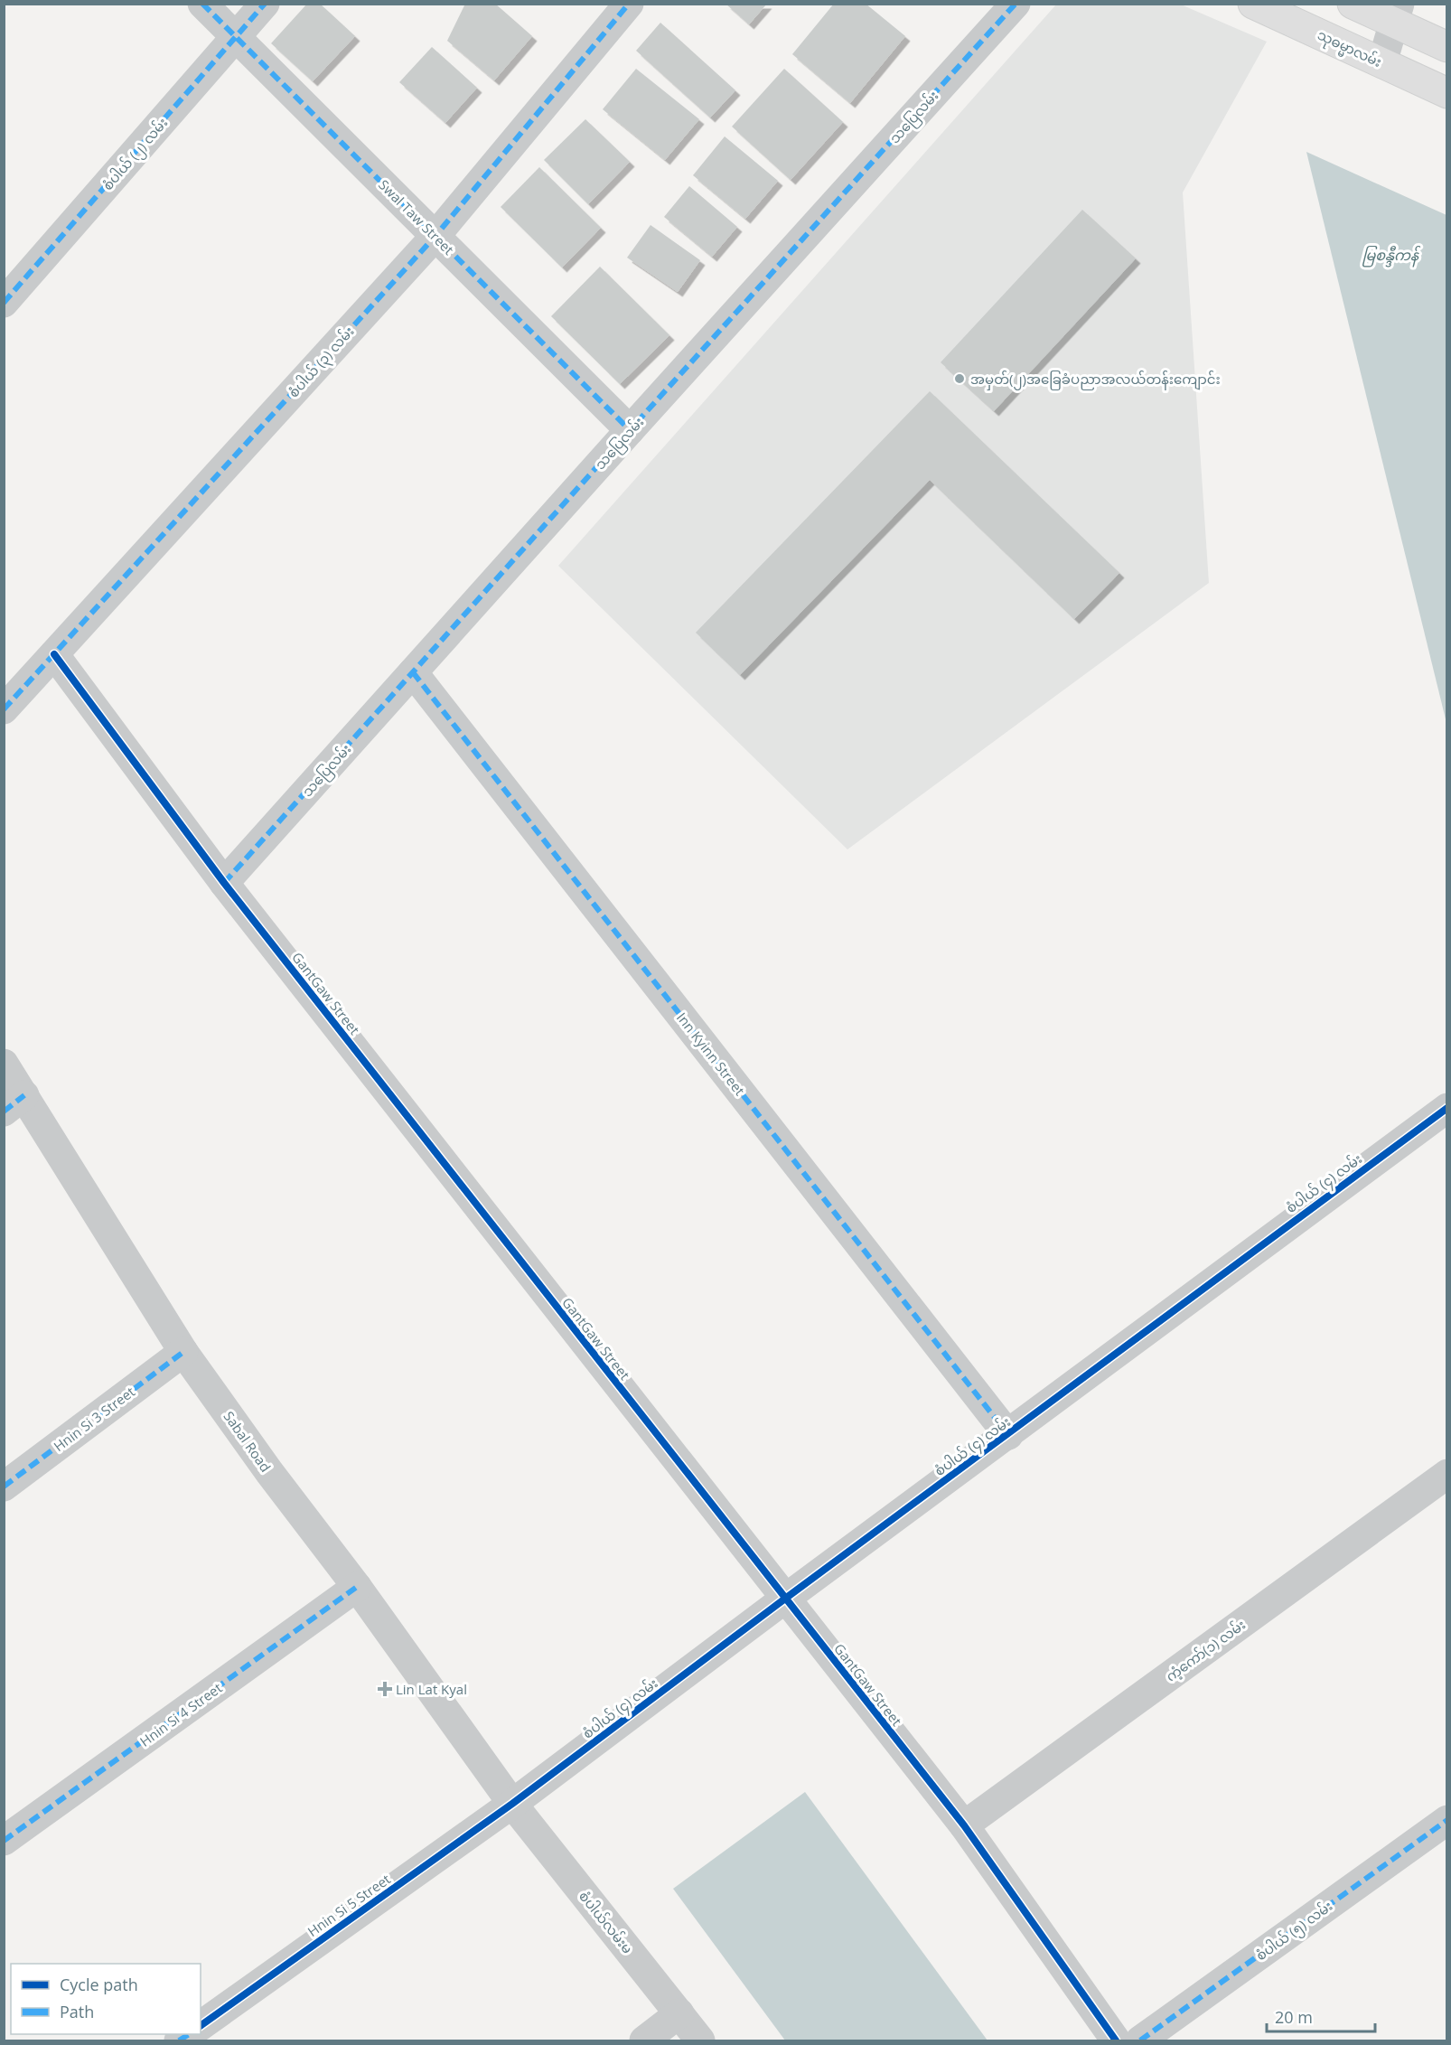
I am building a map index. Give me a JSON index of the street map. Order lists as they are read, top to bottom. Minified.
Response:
{"streets":{"main road":["သုဓမ္မာလမ်း"],"street":["သပြေလမ်း","စံပါယ် (၂) လမ်း","Swal Taw Street","စံပါယ် (၃) လမ်း","GantGaw Street","Inn Kyinn Street","စံပါယ် (၄) လမ်း","Hnin Si 3 Street","Sabal Road","ကံ့ကော်(၁) လမ်း","Hnin Si 4 Street","Hnin Si 5 Street","စံပါယ်လမ်းမ","စံပါယ် (၅) လမ်း"]},"crossings":[["သပြေလမ်း","Swal Taw Street"],["သပြေလမ်း","GantGaw Street"],["သပြေလမ်း","Inn Kyinn Street"],["စံပါယ် (၂) လမ်း","Swal Taw Street"],["Swal Taw Street","စံပါယ် (၃) လမ်း"],["စံပါယ် (၃) လမ်း","GantGaw Street"],["GantGaw Street","စံပါယ် (၄) လမ်း"],["GantGaw Street","ကံ့ကော်(၁) လမ်း"],["Inn Kyinn Street","စံပါယ် (၄) လမ်း"],["စံပါယ် (၄) လမ်း","Sabal Road"],["စံပါယ် (၄) လမ်း","Hnin Si 5 Street"],["စံပါယ် (၄) လမ်း","စံပါယ်လမ်းမ"],["Hnin Si 3 Street","Sabal Road"],["Sabal Road","Hnin Si 4 Street"],["Sabal Road","Hnin Si 5 Street"],["Sabal Road","စံပါယ်လမ်းမ"],["Hnin Si 5 Street","စံပါယ်လမ်းမ"]],"water":["မြစန္ဒီ‌ကန်"],"places":{"other":["အမှတ်(၂)အခြေခံပညာအလယ်တန်းကျောင်း"],"health":["Lin Lat Kyal"]},"legend":["Cycle path","Path"],"scale_bar":"20 m"}
